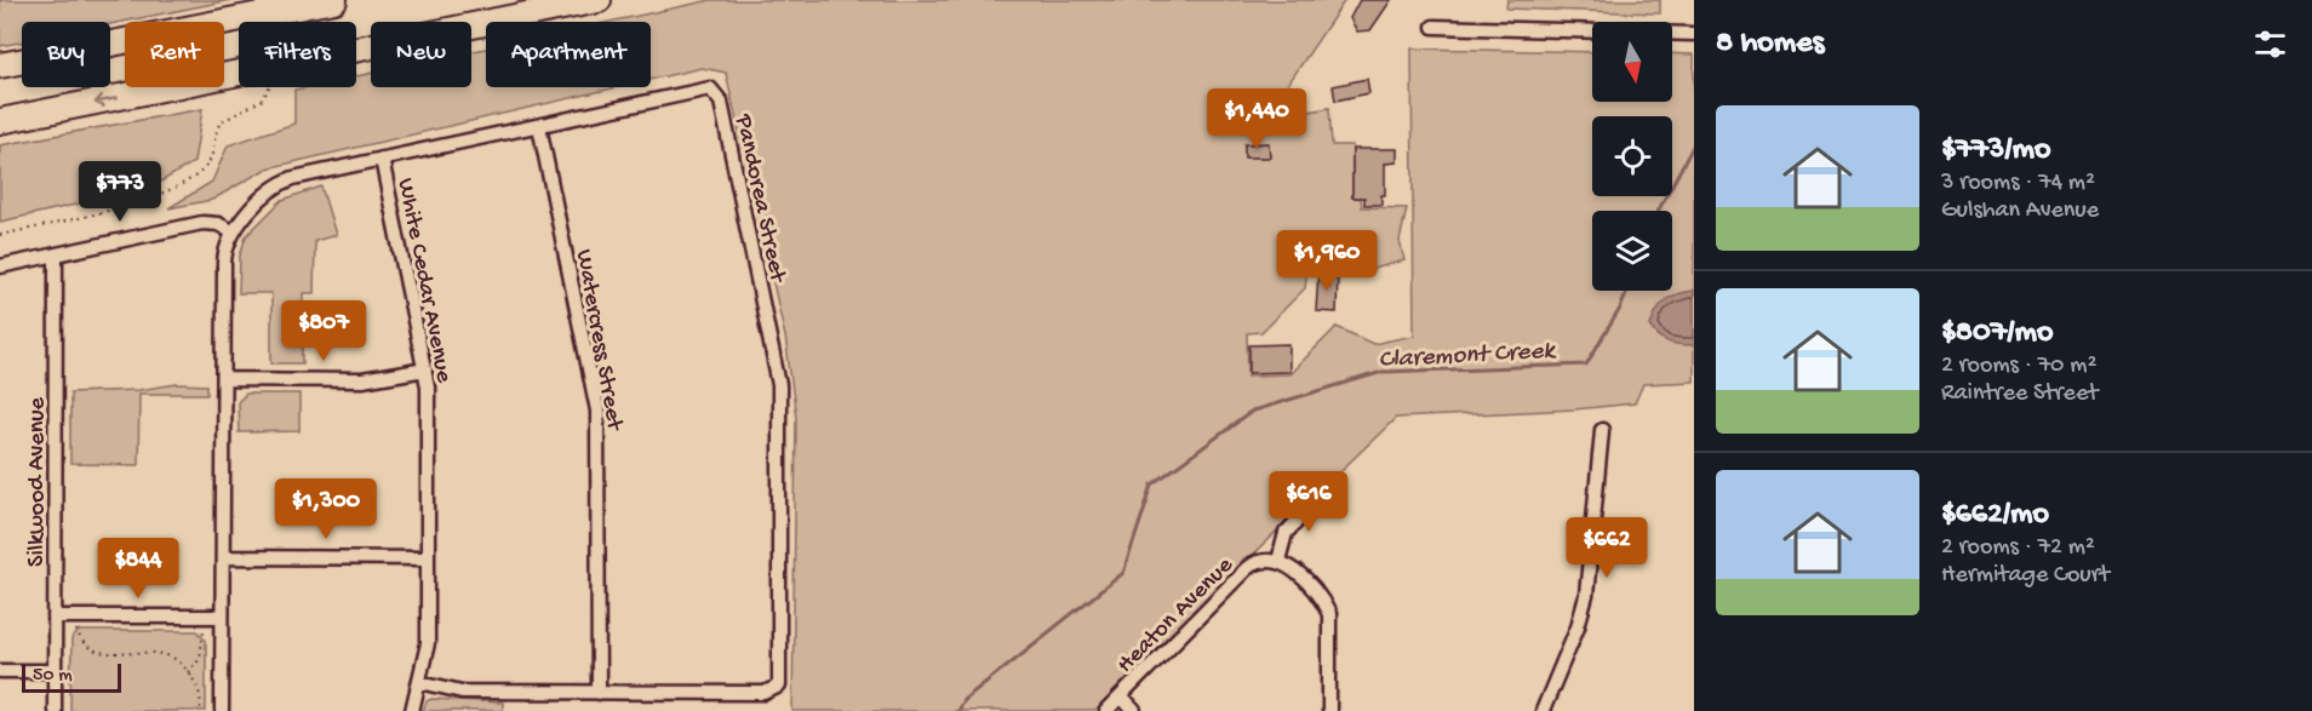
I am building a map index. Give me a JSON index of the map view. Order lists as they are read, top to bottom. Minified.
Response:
{"streets":{"street":["Pandorea Street","White Cedar Avenue","Watercress Street","Silkwood Avenue","Heaton Avenue"]},"crossings":[["Pandorea Street","White Cedar Avenue"],["Pandorea Street","Watercress Street"]],"water":["Claremont Creek"],"scale_bar":"50 m","north":"bottom","page":{"heading":"8 homes","chip":["Buy","Rent","Filters","New","Apartment"],"list":[{"name":"$773/mo","note":"3 rooms · 74 m² · Gulshan Avenue"},{"name":"$807/mo","note":"2 rooms · 70 m² · Raintree Street"},{"name":"$662/mo","note":"2 rooms · 72 m² · Hermitage Court"}],"price":["$1,440","$773","$1,960","$807","$616","$1,300","$662","$844"],"scale":"50 m"}}
